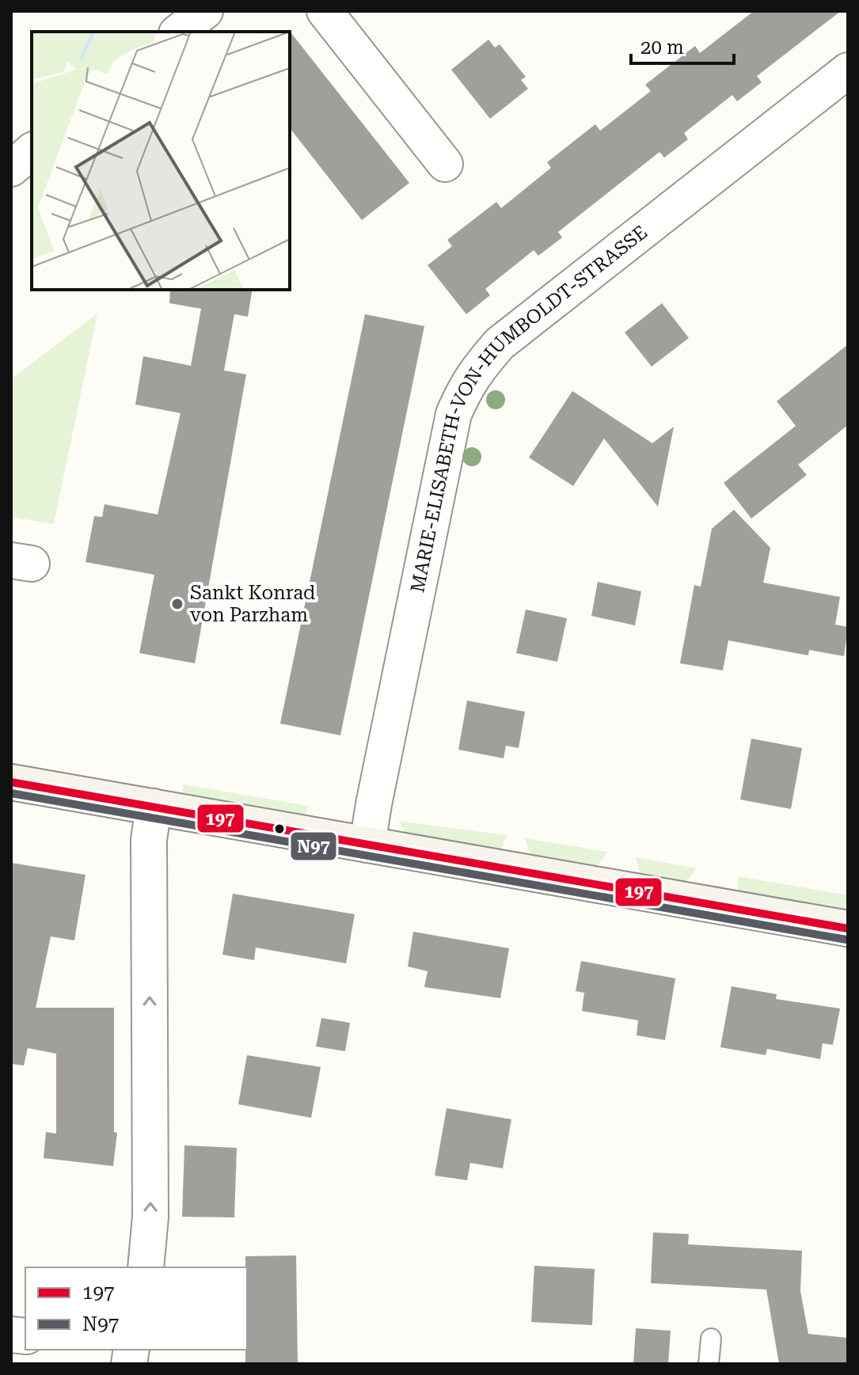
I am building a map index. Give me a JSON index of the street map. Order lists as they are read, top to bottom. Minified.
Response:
{"streets":{"street":["MARIE-ELISABETH-VON-HUMBOLDT-STRASSE"]},"places":["Sankt Konrad von Parzham"],"lines":["transit line 197","transit line N97"],"legend":["197","N97"],"scale_bar":"20 m"}
